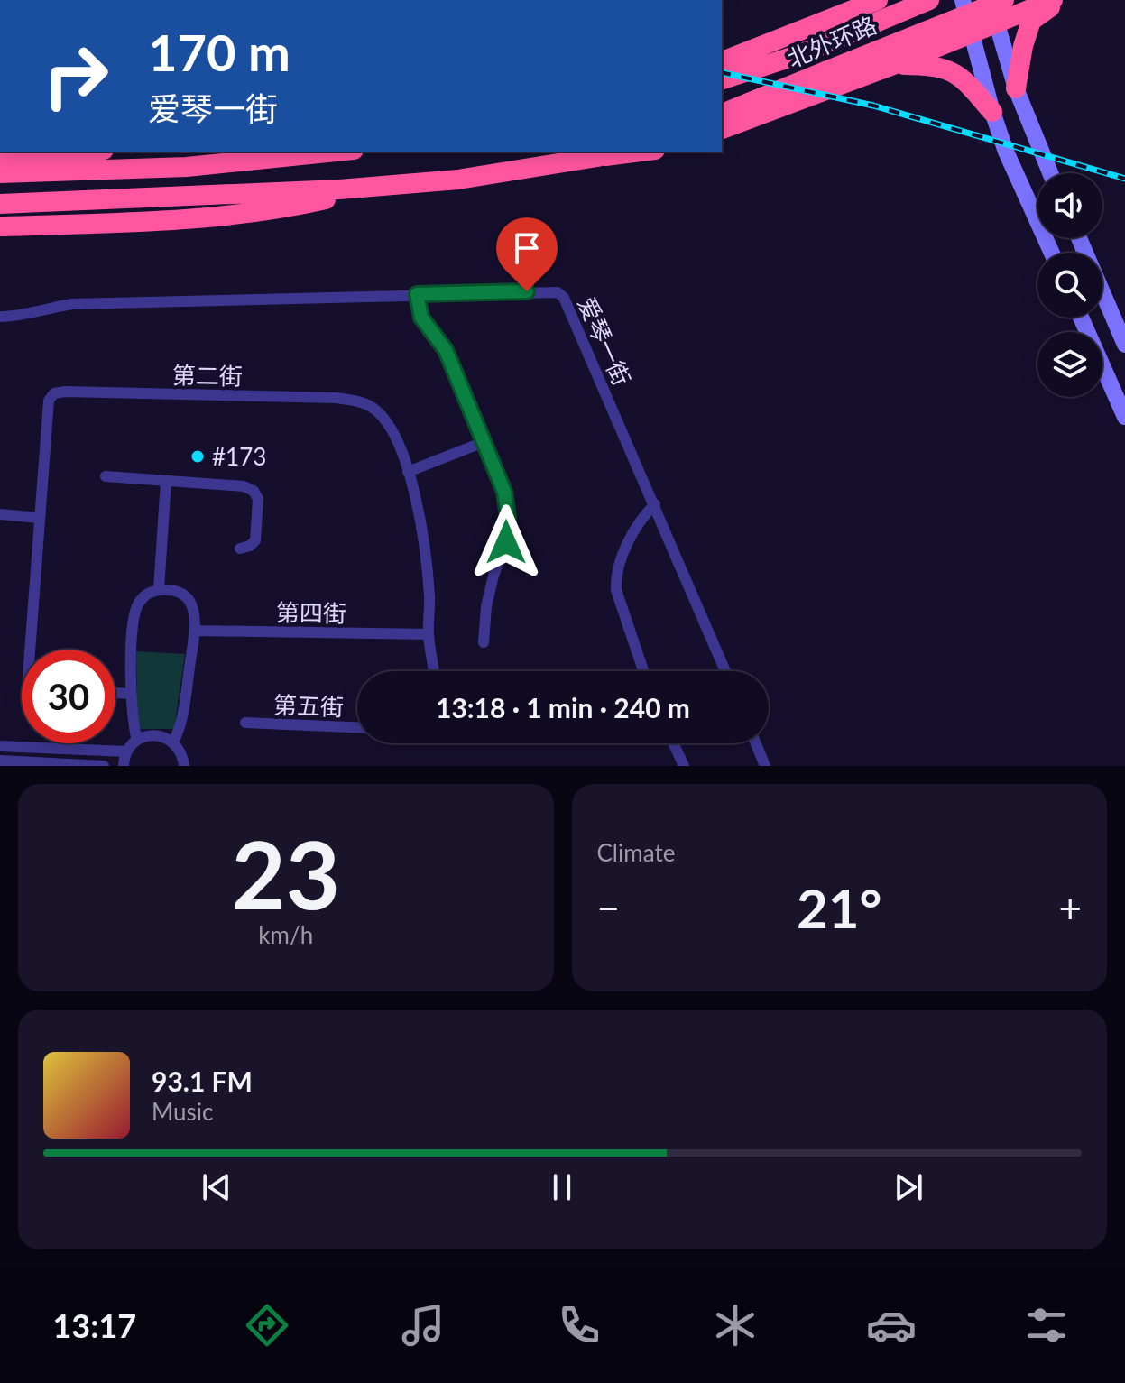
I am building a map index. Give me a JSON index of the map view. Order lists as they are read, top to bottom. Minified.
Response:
{"streets":{"highway":["北外环路"],"street":["爱琴一街","第二街","第四街","第五街"]},"crossings":[["第二街","第四街"]],"places":["#173"],"page":{"turn":["170 m","爱琴一街"],"limit":"30","trip":"13:18 · 1 min · 240 m","tile":[["23","km/h"],"Climate"],"heat":["−","21°","+"],"song":["93.1 FM","Music"],"tabs":"13:17"}}
